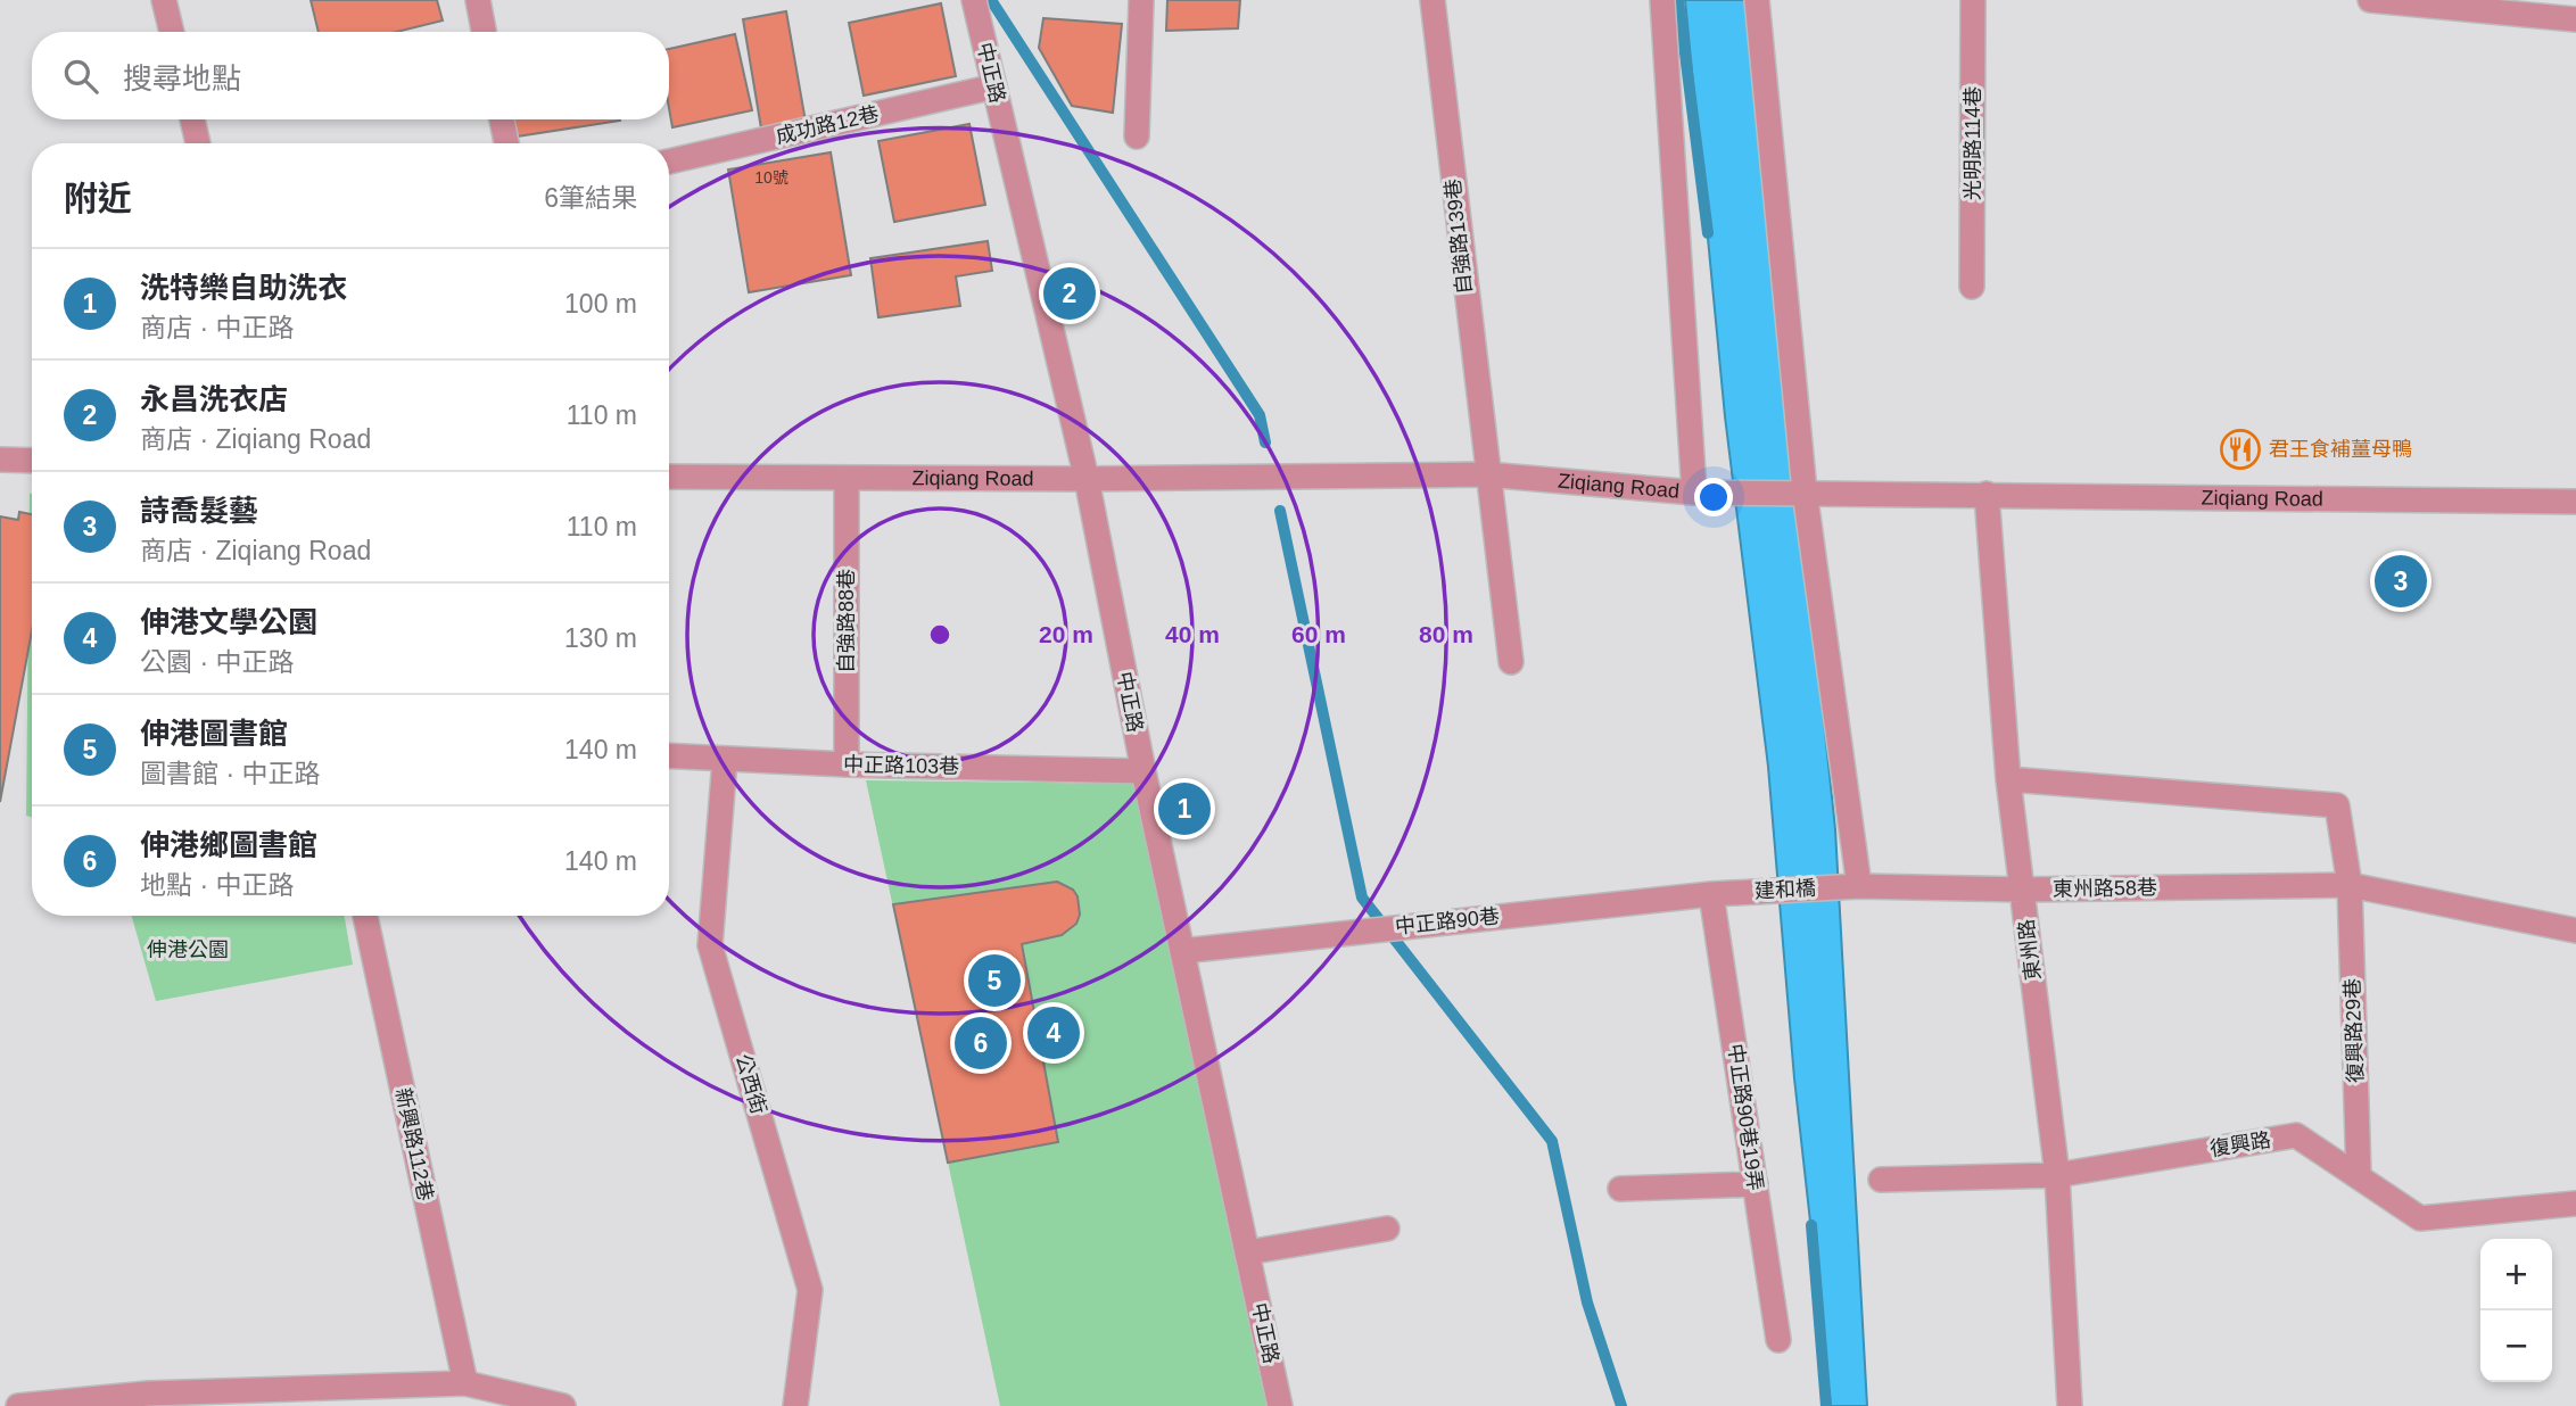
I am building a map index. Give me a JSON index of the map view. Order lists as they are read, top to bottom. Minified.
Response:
{"streets":{"street":["中正路","成功路12巷","光明路114巷","自強路139巷","Ziqiang Road","自強路88巷","中正路103巷","東州路58巷","建和橋","中正路90巷","東州路","復興路29巷","公西街","中正路90巷19弄","新興路112巷","復興路"]},"crossings":[["中正路","成功路12巷"],["中正路","Ziqiang Road"],["中正路","中正路103巷"],["中正路","中正路90巷"],["自強路139巷","Ziqiang Road"],["Ziqiang Road","自強路88巷"],["Ziqiang Road","東州路"],["自強路88巷","中正路103巷"],["中正路103巷","公西街"],["東州路58巷","建和橋"],["東州路58巷","東州路"],["東州路58巷","復興路29巷"],["建和橋","中正路90巷"],["建和橋","中正路90巷19弄"],["中正路90巷","中正路90巷19弄"],["東州路","復興路"],["復興路29巷","復興路"]],"parks":["伸港公園"],"places":{"restaurant":["君王食補薑母鴨"]},"house_numbers":["10號"],"page":{"search":"搜尋地點","heading":["附近","6筆結果"],"list":[{"mark":"1","name":"洗特樂自助洗衣","note":"商店 · 中正路","value":"100 m"},{"mark":"2","name":"永昌洗衣店","note":"商店 · Ziqiang Road","value":"110 m"},{"mark":"3","name":"詩喬髮藝","note":"商店 · Ziqiang Road","value":"110 m"},{"mark":"4","name":"伸港文學公園","note":"公園 · 中正路","value":"130 m"},{"mark":"5","name":"伸港圖書館","note":"圖書館 · 中正路","value":"140 m"},{"mark":"6","name":"伸港鄉圖書館","note":"地點 · 中正路","value":"140 m"}],"pins":["2","3","1","5","4","6"],"map_buttons":["+","−"]},"rings":["20 m","40 m","60 m","80 m"]}
